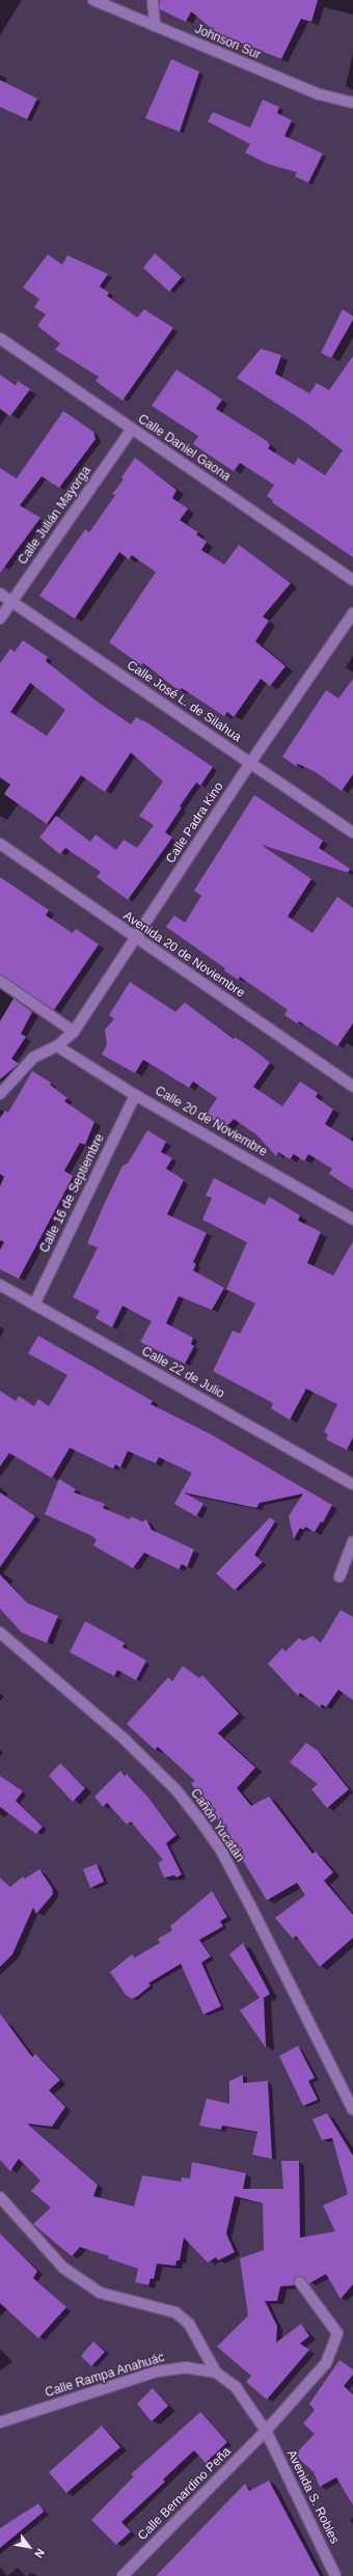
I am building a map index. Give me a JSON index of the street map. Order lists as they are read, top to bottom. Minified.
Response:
{"streets":{"street":["Johnson Sur","Calle Daniel Gaona","Calle Julián Mayorga","Calle José L. de Silahua","Calle Padra Kino","Avenida 20 de Noviembre","Calle 20 de Noviembre","Calle 16 de Septiembre","Calle 22 de Julio","Cañón Yucatán","Calle Rampa Anahuác","Calle Bernardino Peña","Avenida S. Robles"]},"crossings":[["Calle Daniel Gaona","Calle Julián Mayorga"],["Calle Julián Mayorga","Calle José L. de Silahua"],["Calle José L. de Silahua","Calle Padra Kino"],["Calle Padra Kino","Avenida 20 de Noviembre"],["Calle Padra Kino","Calle 20 de Noviembre"],["Calle 20 de Noviembre","Calle 16 de Septiembre"],["Calle 16 de Septiembre","Calle 22 de Julio"],["Calle Rampa Anahuác","Calle Bernardino Peña"],["Calle Rampa Anahuác","Avenida S. Robles"],["Calle Bernardino Peña","Avenida S. Robles"]],"north":"bottom right"}
